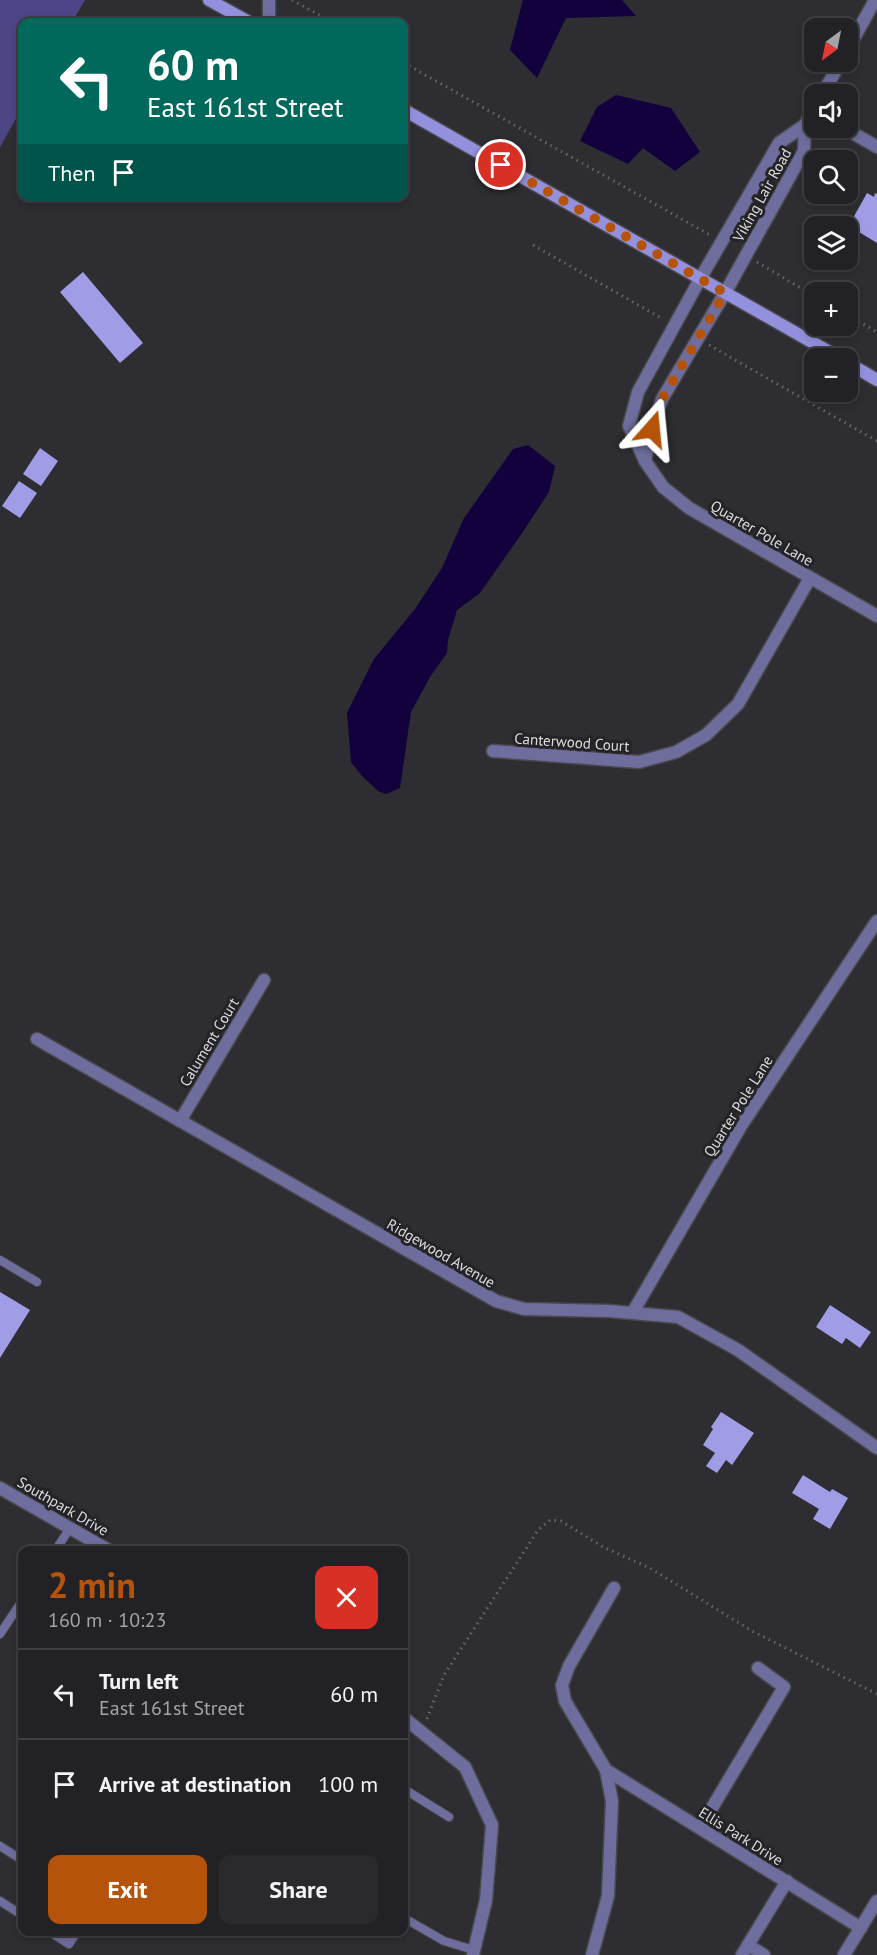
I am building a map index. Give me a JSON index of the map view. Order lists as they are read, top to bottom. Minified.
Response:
{"streets":{"street":["Viking Lair Road","Quarter Pole Lane","Canterwood Court","Calument Court","Ridgewood Avenue","Southpark Drive","Ellis Park Drive"]},"crossings":[["Quarter Pole Lane","Canterwood Court"],["Quarter Pole Lane","Ridgewood Avenue"],["Calument Court","Ridgewood Avenue"]],"north":"bottom left","page":{"map_buttons":["+","−"],"turn":["60 m","East 161st Street"],"then":"Then","heading":["2 min","160 m · 10:23"],"list":[{"name":"Turn left","note":"East 161st Street","value":"60 m"},{"name":"Arrive at destination","value":"100 m"}],"buttons":["Exit","Share"]}}
